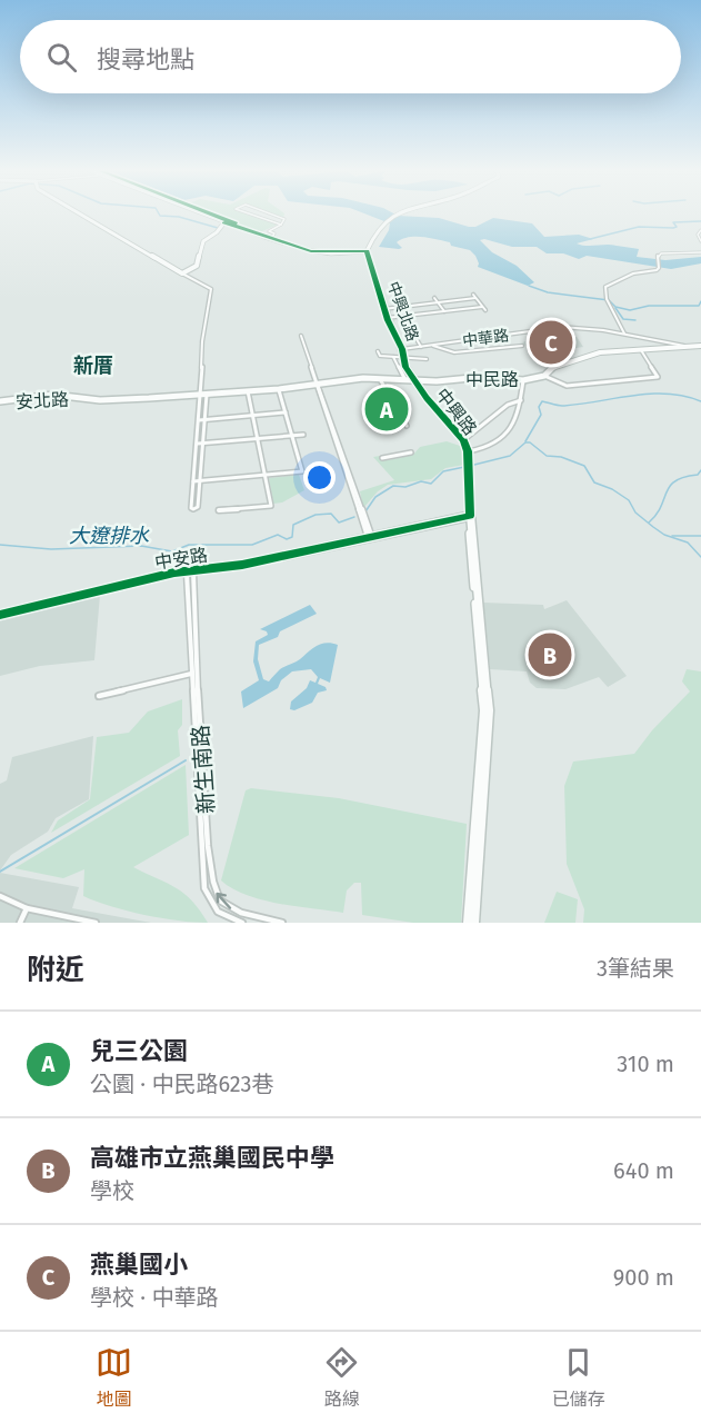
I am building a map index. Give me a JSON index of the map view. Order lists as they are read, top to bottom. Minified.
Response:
{"streets":{"street":["中興北路","中華路","中民路","安北路","中興路","中安路","新生南路"]},"crossings":[["中興北路","中華路"],["中興北路","中民路"],["中興北路","中興路"],["中華路","中民路"],["中民路","安北路"],["中民路","中興路"],["中興路","中安路"],["中安路","新生南路"]],"districts":["新厝"],"water":["大遼排水"],"page":{"search":"搜尋地點","pins":["C","A","B"],"heading":["附近","3筆結果"],"list":[{"mark":"A","name":"兒三公園","note":"公園 · 中民路623巷","value":"310 m"},{"mark":"B","name":"高雄市立燕巢國民中學","note":"學校","value":"640 m"},{"mark":"C","name":"燕巢國小","note":"學校 · 中華路","value":"900 m"}],"nav":["地圖","路線","已儲存"]}}
